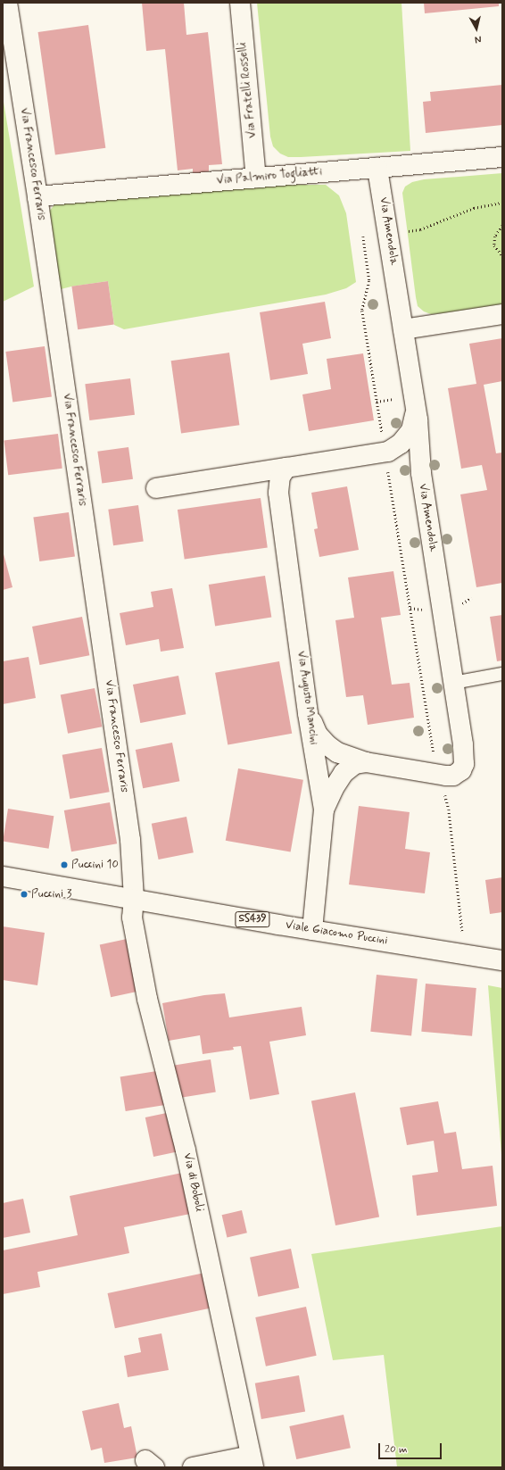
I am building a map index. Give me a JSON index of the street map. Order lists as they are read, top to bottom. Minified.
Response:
{"streets":{"street":["Via Fratelli Rosselli","Via Francesco Ferraris","Via Palmiro Togliatti","Via Amendola","Via Augusto Mancini","SS439","Viale Giacomo Puccini","Via di Boboli"]},"crossings":[["Via Fratelli Rosselli","Via Palmiro Togliatti"],["Via Francesco Ferraris","Via Palmiro Togliatti"],["Via Francesco Ferraris","Viale Giacomo Puccini"],["Via Francesco Ferraris","Via di Boboli"],["Via Palmiro Togliatti","Via Amendola"],["Via Amendola","Via Augusto Mancini"],["Via Augusto Mancini","Viale Giacomo Puccini"],["Viale Giacomo Puccini","Via di Boboli"]],"places":["Puccini 10","Puccini 3"],"scale_bar":"20 m","north":"bottom"}
